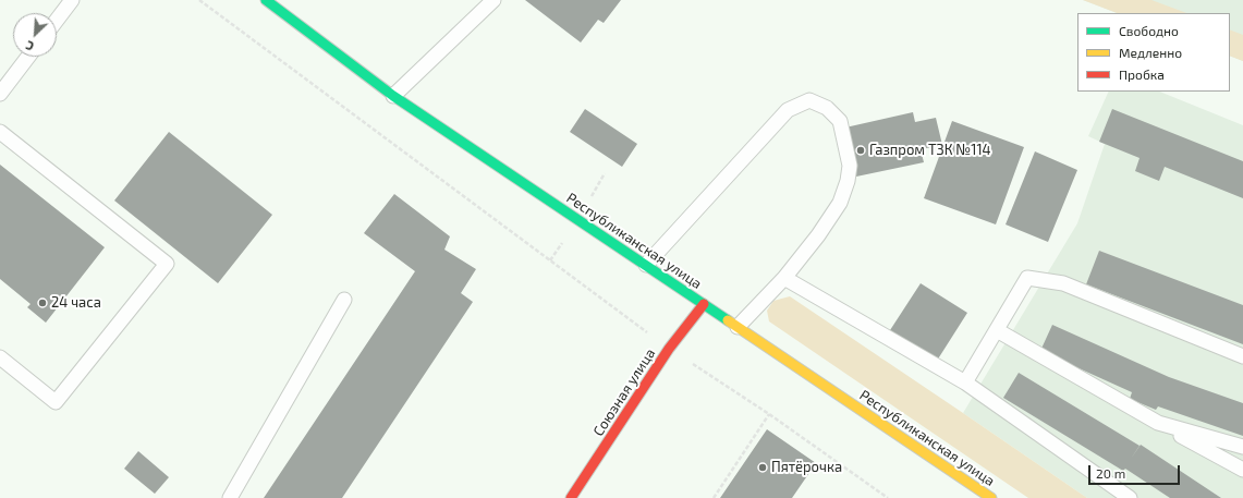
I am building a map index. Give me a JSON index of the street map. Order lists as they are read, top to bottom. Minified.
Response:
{"streets":{"main road":["Республиканская улица","Союзная улица"]},"crossings":[["Республиканская улица","Союзная улица"]],"places":["Газпром ТЗК №114","24 часа","Пятёрочка"],"legend":["Свободно","Медленно","Пробка"],"scale_bar":"20 m","north":"bottom left"}
